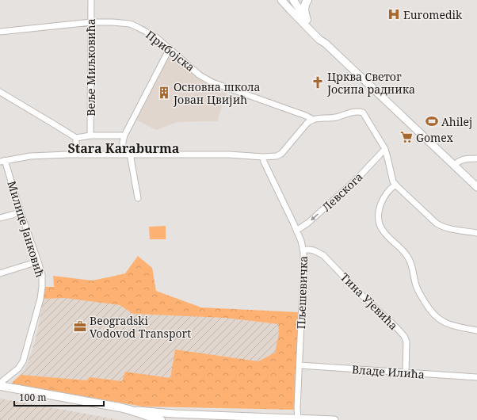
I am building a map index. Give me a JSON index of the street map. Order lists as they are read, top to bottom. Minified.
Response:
{"streets":{"street":["Прибојска","Веље Миљковића","Левскога","Милице Јанковић","Пљешевичка","Тина Ујевића","Владе Илића"]},"crossings":[["Прибојска","Веље Миљковића"],["Левскога","Пљешевичка"],["Пљешевичка","Тина Ујевића"],["Пљешевичка","Владе Илића"],["Тина Ујевића","Владе Илића"]],"one_way":["Левскога"],"districts":["Stara Karaburma"],"places":{"hospital":["Euromedik"],"church":["Црква Светог Јосипа радника"],"building":["Основна школа Јован Цвијић"],"sports":["Ahilej"],"supermarket":["Gomex"],"office":["Beogradski Vodovod Transport"]},"scale_bar":"100 m"}
